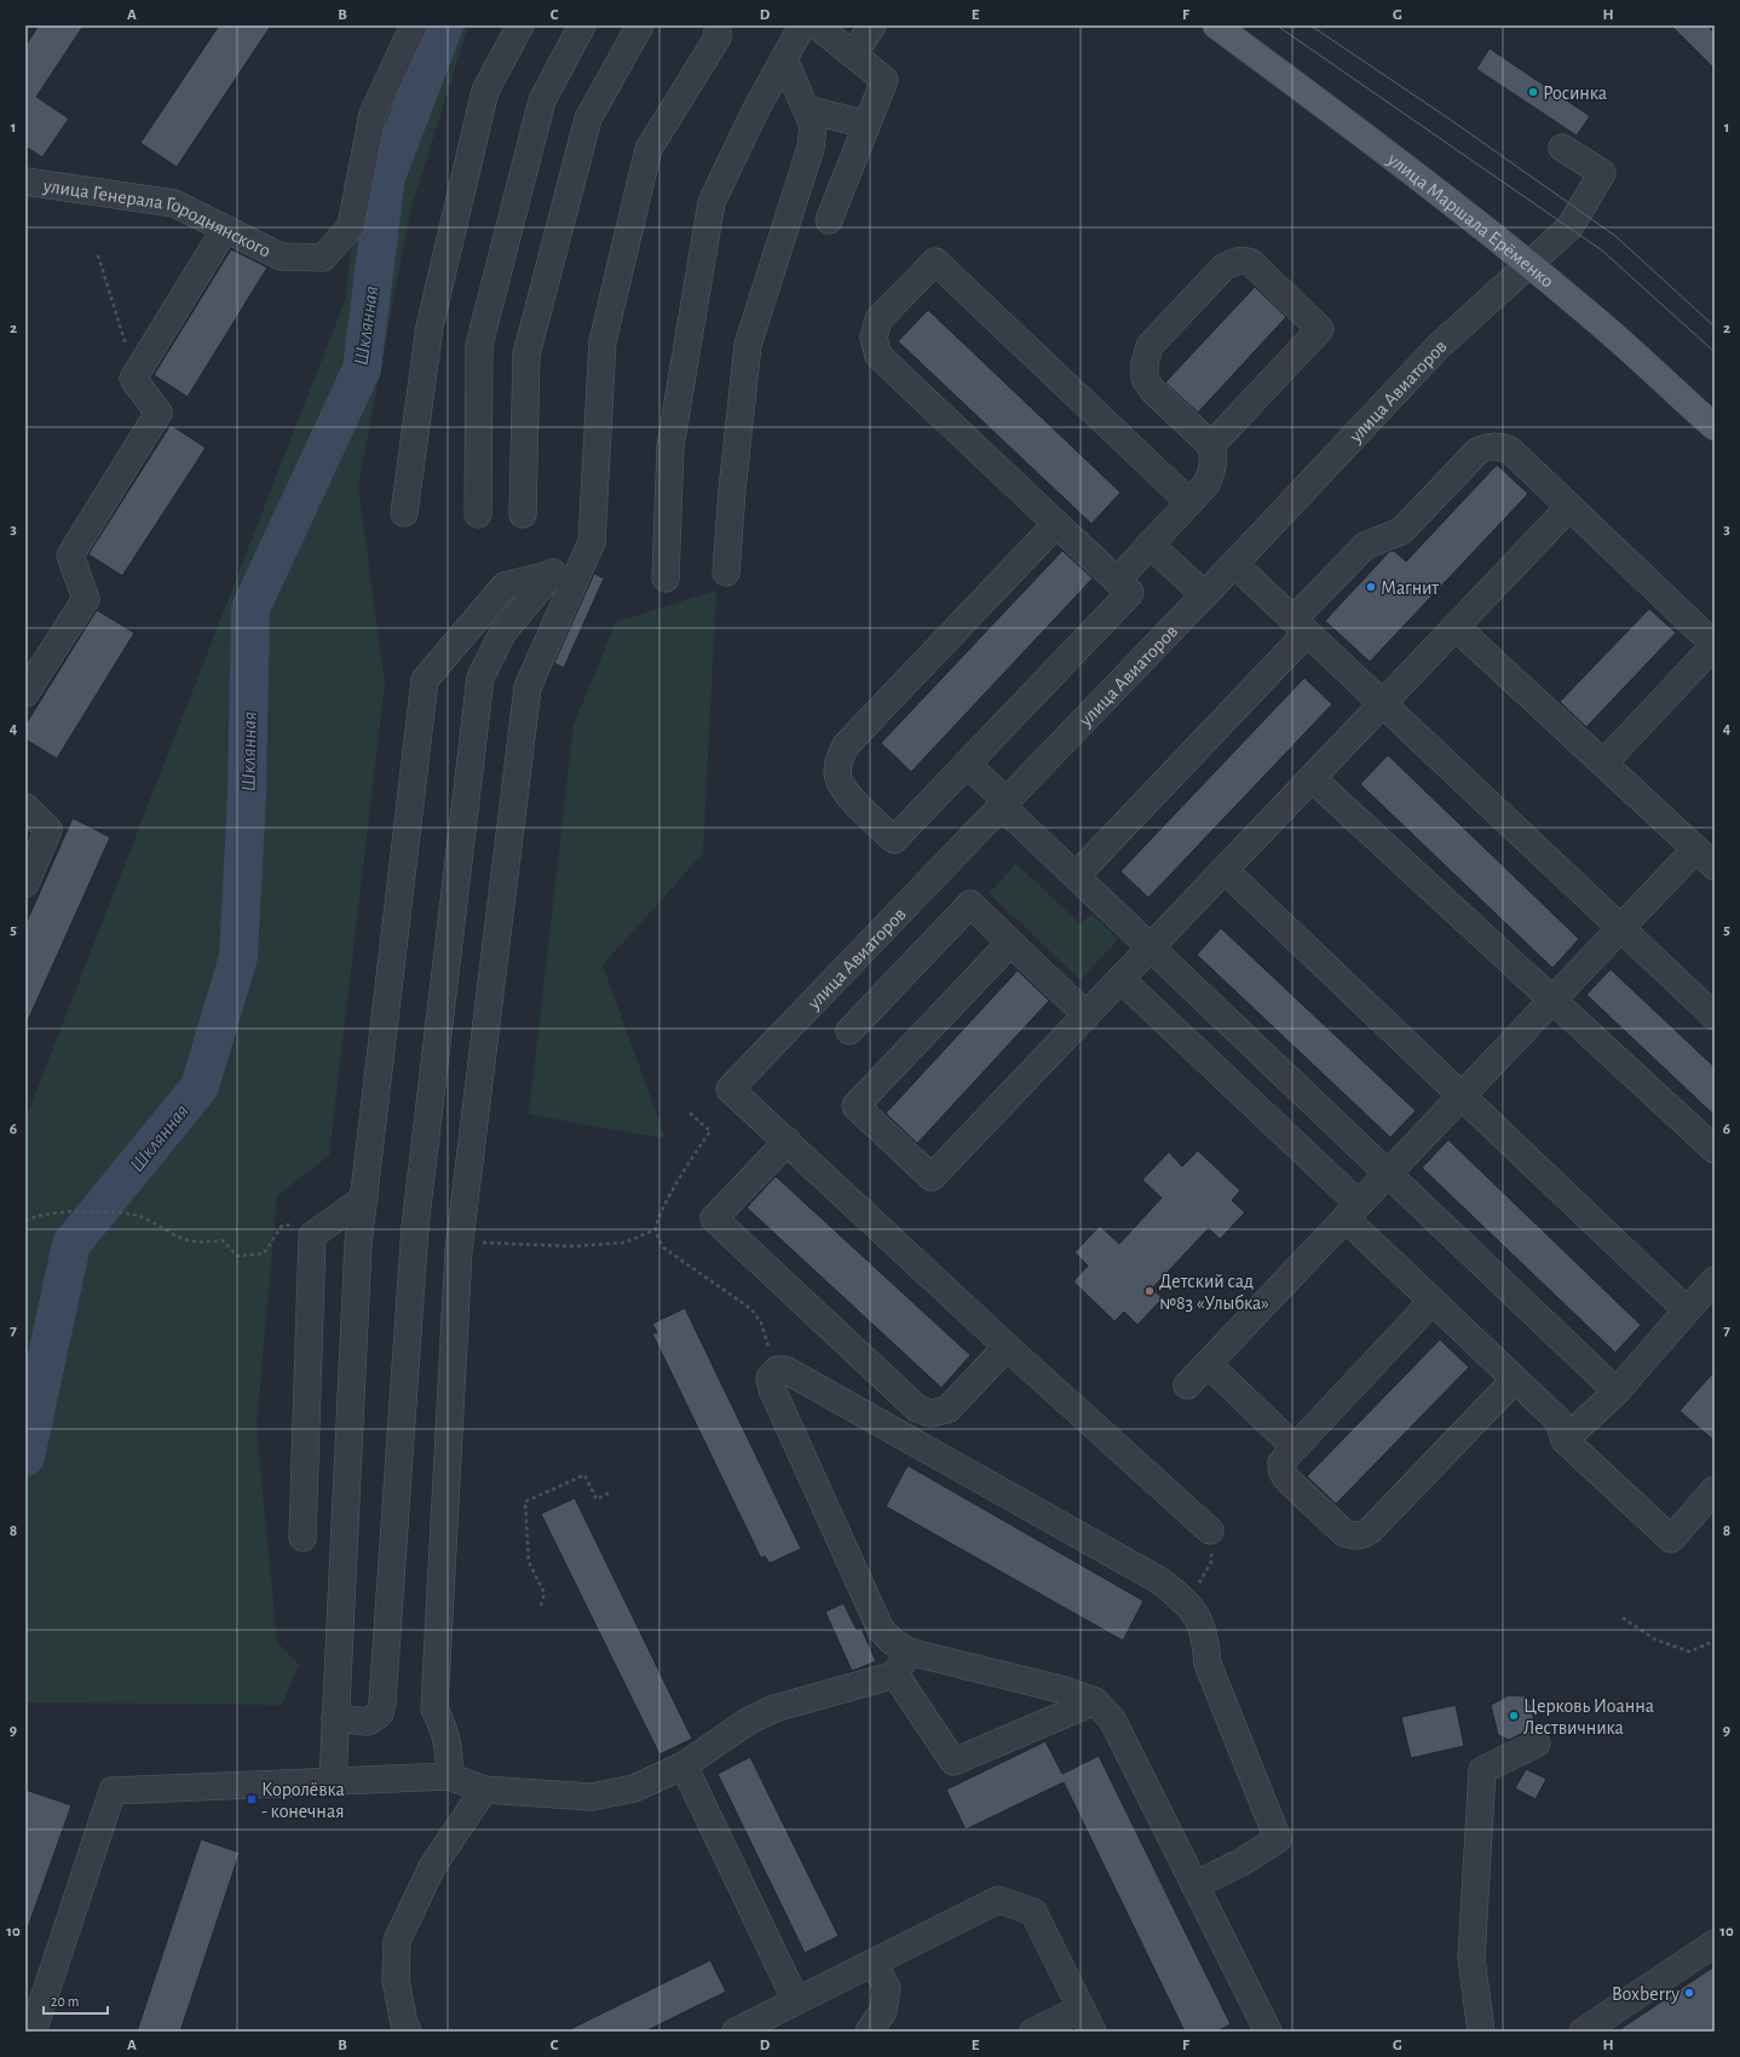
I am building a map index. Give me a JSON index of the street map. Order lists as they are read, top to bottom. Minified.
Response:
{"streets":{"main road":["улица Маршала Ерёменко"],"street":["улица Генерала Городнянского","улица Авиаторов"]},"crossings":[["улица Маршала Ерёменко","улица Авиаторов"]],"water":["Шклянная"],"places":{"other":["Росинка","Магнит","Детский сад №83 «Улыбка»","Церковь Иоанна Лествичника","Boxberry"],"transit":["Королёвка - конечная"]},"scale_bar":"20 m","grid":{"columns":["A","B","C","D","E","F","G","H"],"rows":["1","2","3","4","5","6","7","8","9","10"]}}
